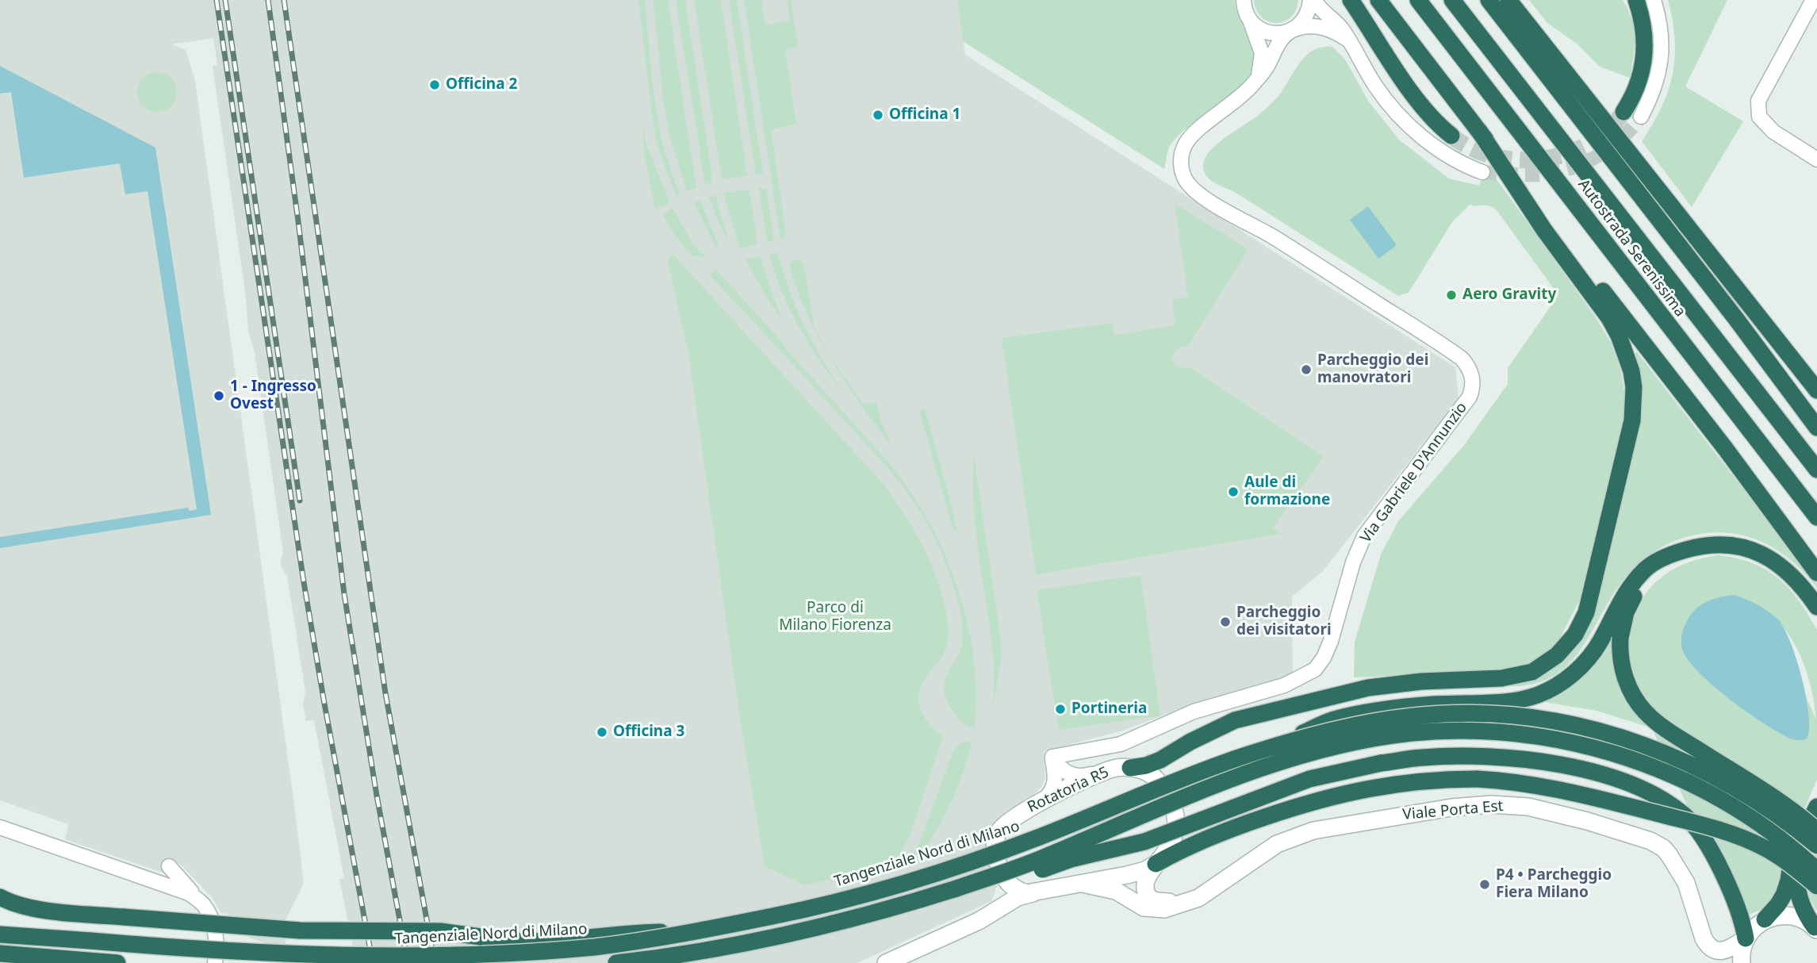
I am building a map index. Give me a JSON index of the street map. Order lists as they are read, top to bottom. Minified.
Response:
{"streets":{"highway":["Autostrada Serenissima","Tangenziale Nord di Milano"],"street":["Via Gabriele D'Annunzio","Rotatoria R5","Viale Porta Est"]},"crossings":[["Rotatoria R5","Viale Porta Est"]],"parks":["Parco di Milano Fiorenza"],"places":["Officina 2","Officina 1","Aero Gravity","Parcheggio dei manovratori","1 - Ingresso Ovest","Aule di formazione","Parcheggio dei visitatori","Portineria","Officina 3","P4 • Parcheggio Fiera Milano"]}
